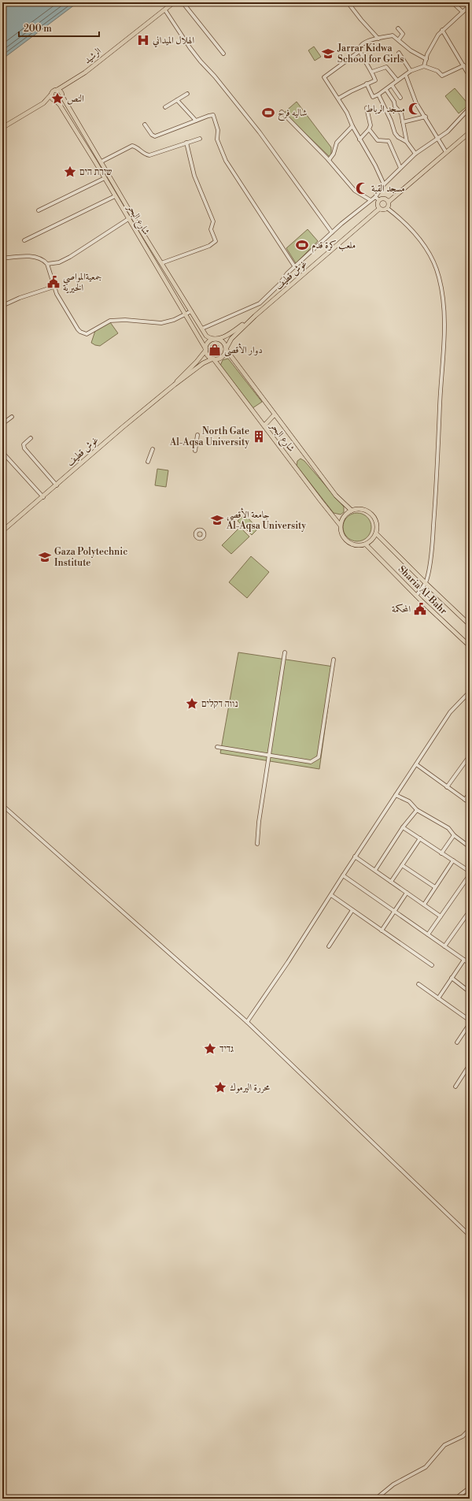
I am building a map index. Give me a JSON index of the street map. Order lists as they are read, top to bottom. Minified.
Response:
{"streets":{"main road":["الرشيد","شارع البحر","غوش قطيف","Sharia Al-Bahr"]},"crossings":[["الرشيد","شارع البحر"],["شارع البحر","غوش قطيف"],["شارع البحر","Sharia Al-Bahr"]],"places":{"hospital":["الهلال الميداني"],"school or university":["Jarrar Kidwa School for Girls","جامعة الأقصى Al-Aqsa University","Gaza Polytechnic Institute"],"place":["النص","שירת הים","נווה דקלים","גדיד","محررة اليرموك"],"mosque":["مسجد الرباط","مسجد القبة"],"sports":["شاليه فرح","ملعب كرة قدم"],"public building":["جمعيةالمواصي الخيرية","المحكمة"],"shop":["دوار الأقصى"],"building":["North Gate Al-Aqsa University"]},"scale_bar":"200 m"}
